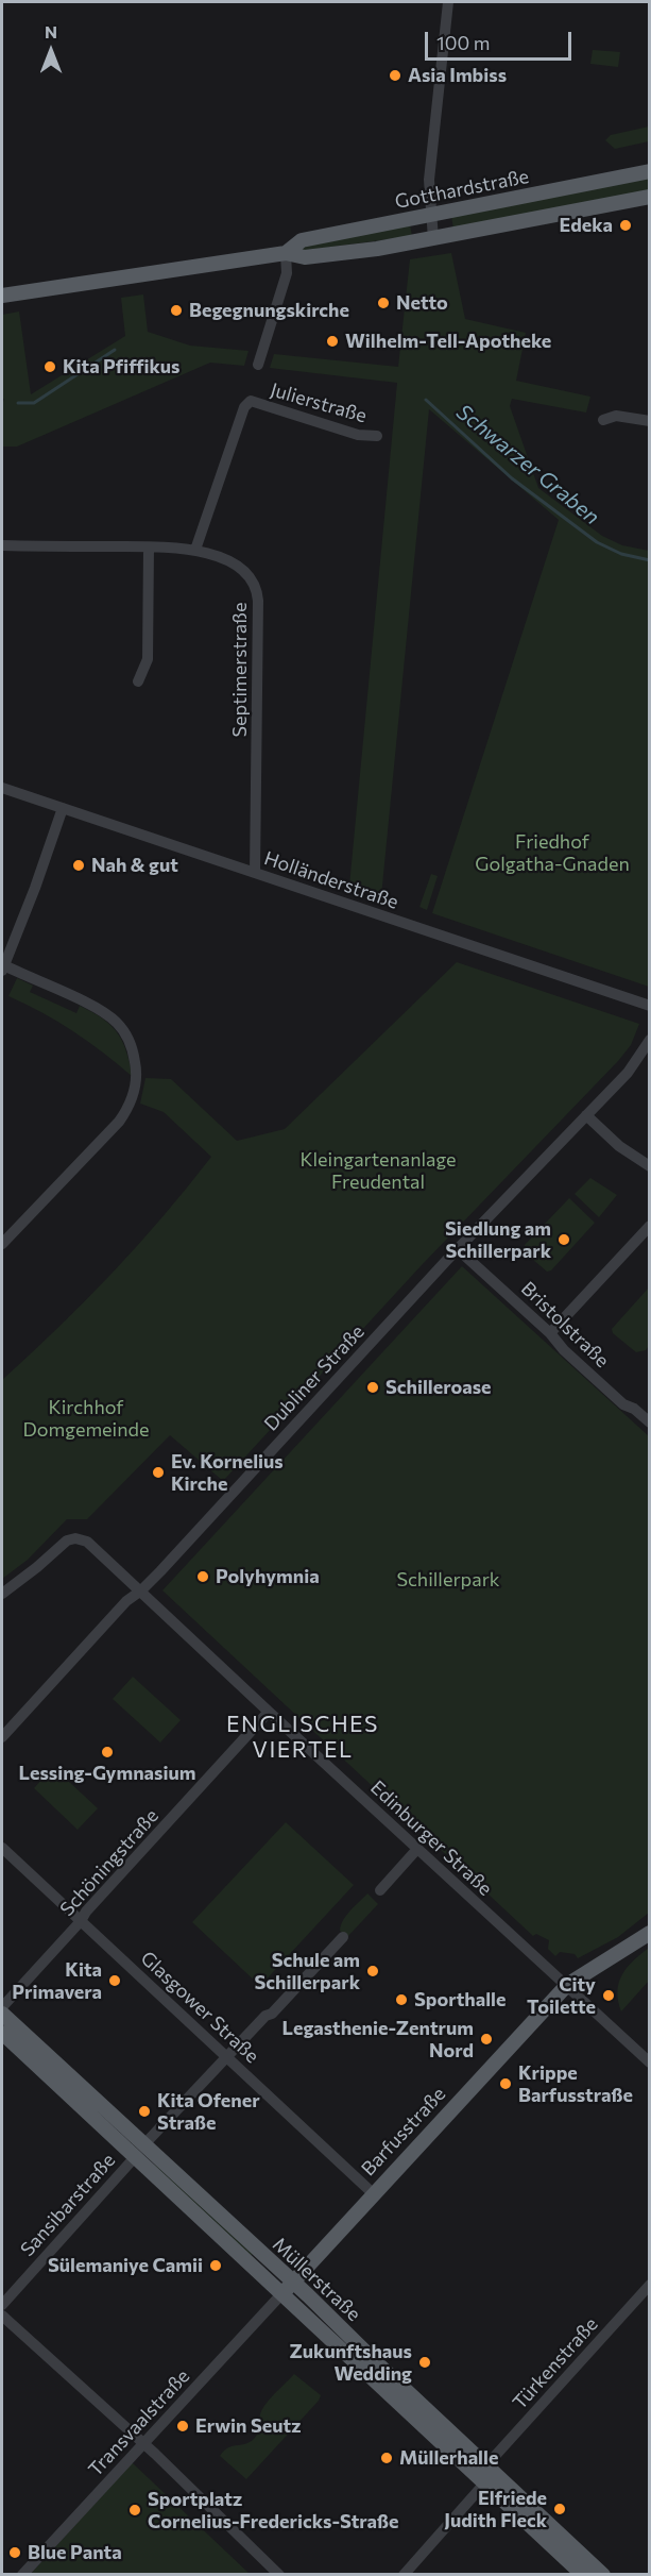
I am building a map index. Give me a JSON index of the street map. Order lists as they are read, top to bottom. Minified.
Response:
{"streets":{"main road":["Gotthardstraße","Barfusstraße","Müllerstraße"],"street":["Julierstraße","Septimerstraße","Holländerstraße","Bristolstraße","Dubliner Straße","Edinburger Straße","Schöningstraße","Glasgower Straße","Sansibarstraße","Türkenstraße","Transvaalstraße"]},"crossings":[["Julierstraße","Septimerstraße"],["Septimerstraße","Holländerstraße"],["Bristolstraße","Dubliner Straße"],["Dubliner Straße","Edinburger Straße"],["Edinburger Straße","Schöningstraße"],["Edinburger Straße","Barfusstraße"],["Schöningstraße","Glasgower Straße"],["Glasgower Straße","Barfusstraße"],["Glasgower Straße","Sansibarstraße"],["Barfusstraße","Müllerstraße"],["Barfusstraße","Transvaalstraße"],["Sansibarstraße","Müllerstraße"],["Müllerstraße","Türkenstraße"],["Müllerstraße","Transvaalstraße"]],"districts":["ENGLISCHES VIERTEL"],"water":["Schwarzer Graben"],"parks":["Friedhof Golgatha-Gnaden","Kleingartenanlage Freudental","Kirchhof Domgemeinde","Schillerpark"],"places":["Asia Imbiss","Edeka","Netto","Begegnungskirche","Wilhelm-Tell-Apotheke","Kita Pfiffikus","Nah & gut","Siedlung am Schillerpark","Schilleroase","Ev. Kornelius Kirche","Polyhymnia","Lessing-Gymnasium","Schule am Schillerpark","Kita Primavera","City Toilette","Sporthalle","Legasthenie-Zentrum Nord","Krippe Barfusstraße","Kita Ofener Straße","Sülemaniye Camii","Zukunftshaus Wedding","Erwin Seutz","Müllerhalle","Elfriede Judith Fleck","Sportplatz Cornelius-Fredericks-Straße","Blue Panta"],"scale_bar":"100 m","north":"top"}
